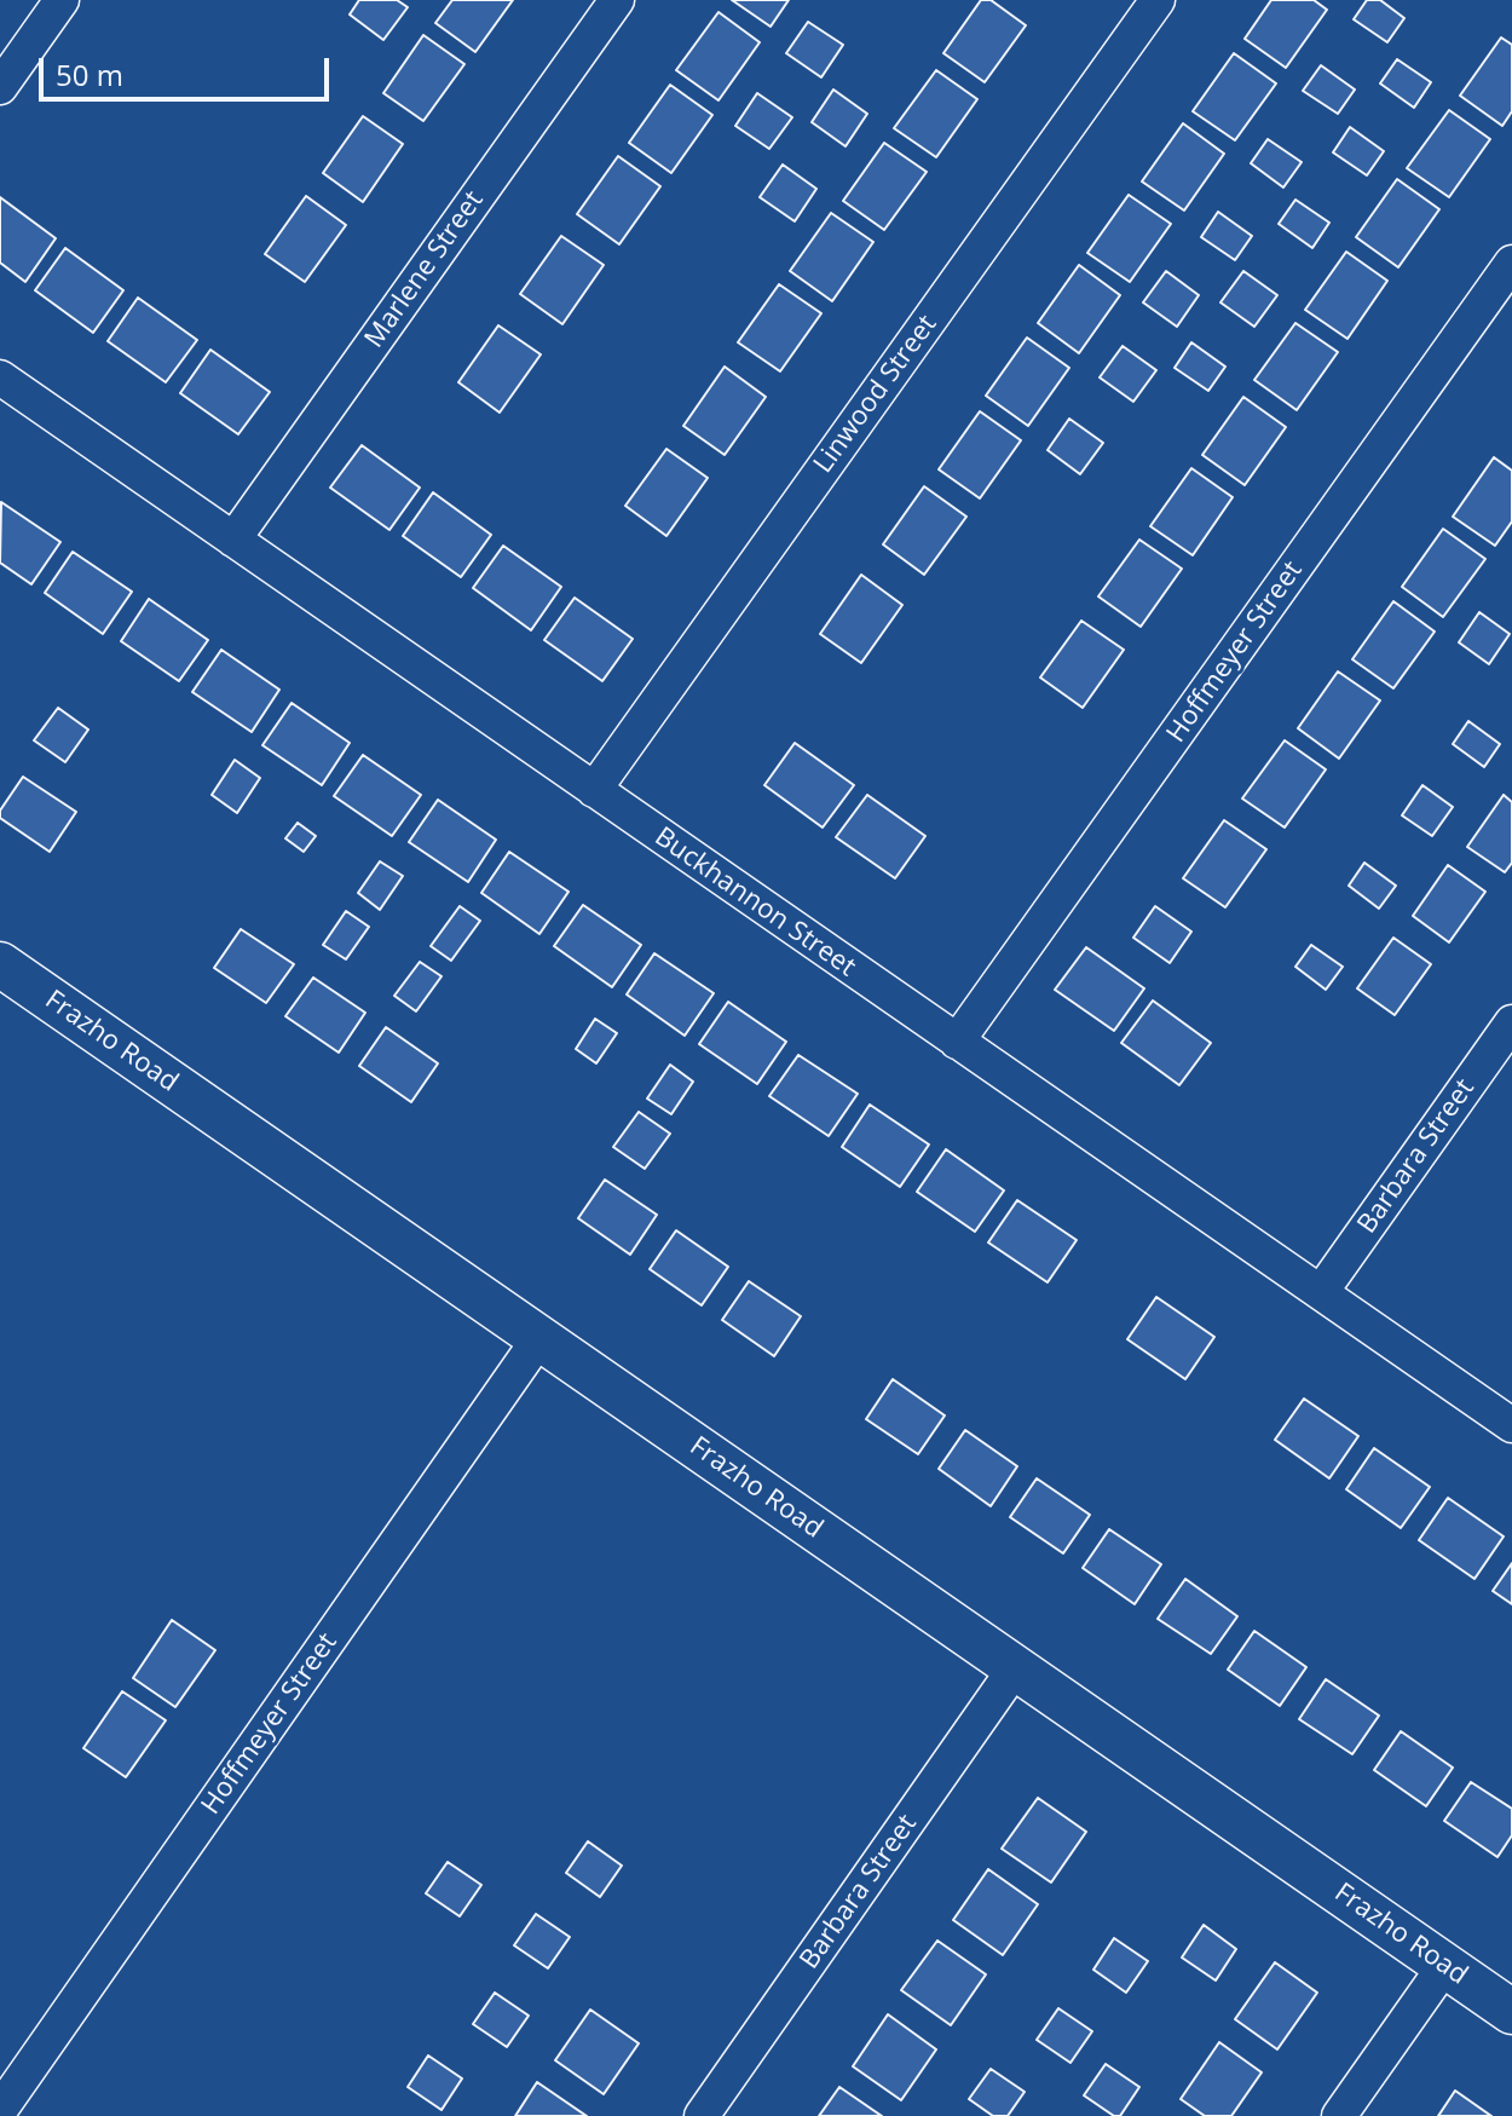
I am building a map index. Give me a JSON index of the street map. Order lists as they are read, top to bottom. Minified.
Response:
{"streets":{"street":["Marlene Street","Linwood Street","Hoffmeyer Street","Buckhannon Street","Frazho Road","Barbara Street"]},"crossings":[["Marlene Street","Buckhannon Street"],["Linwood Street","Buckhannon Street"],["Hoffmeyer Street","Buckhannon Street"],["Hoffmeyer Street","Frazho Road"],["Buckhannon Street","Barbara Street"],["Frazho Road","Barbara Street"]],"scale_bar":"50 m"}
